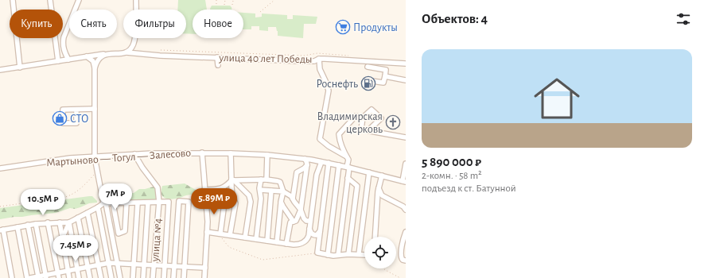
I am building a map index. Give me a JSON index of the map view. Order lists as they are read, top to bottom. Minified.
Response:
{"streets":{"street":["улица 40 лет Победы","Мартыново — Тогул — Залесово","улица №4"]},"crossings":[["Мартыново — Тогул — Залесово","улица №4"]],"places":{"supermarket":["Продукты"],"fuel station":["Роснефть"],"shop":["СТО"],"church":["Владимирская церковь"]},"page":{"heading":"Объектов: 4","chip":["Купить","Снять","Фильтры","Новое"],"list":[{"name":"5 890 000 ₽","note":"2-комн. · 58 m² · подъезд к ст. Батунной"}],"price":["7M ₽","5.89M ₽","10.5M ₽","7.45M ₽"]}}
